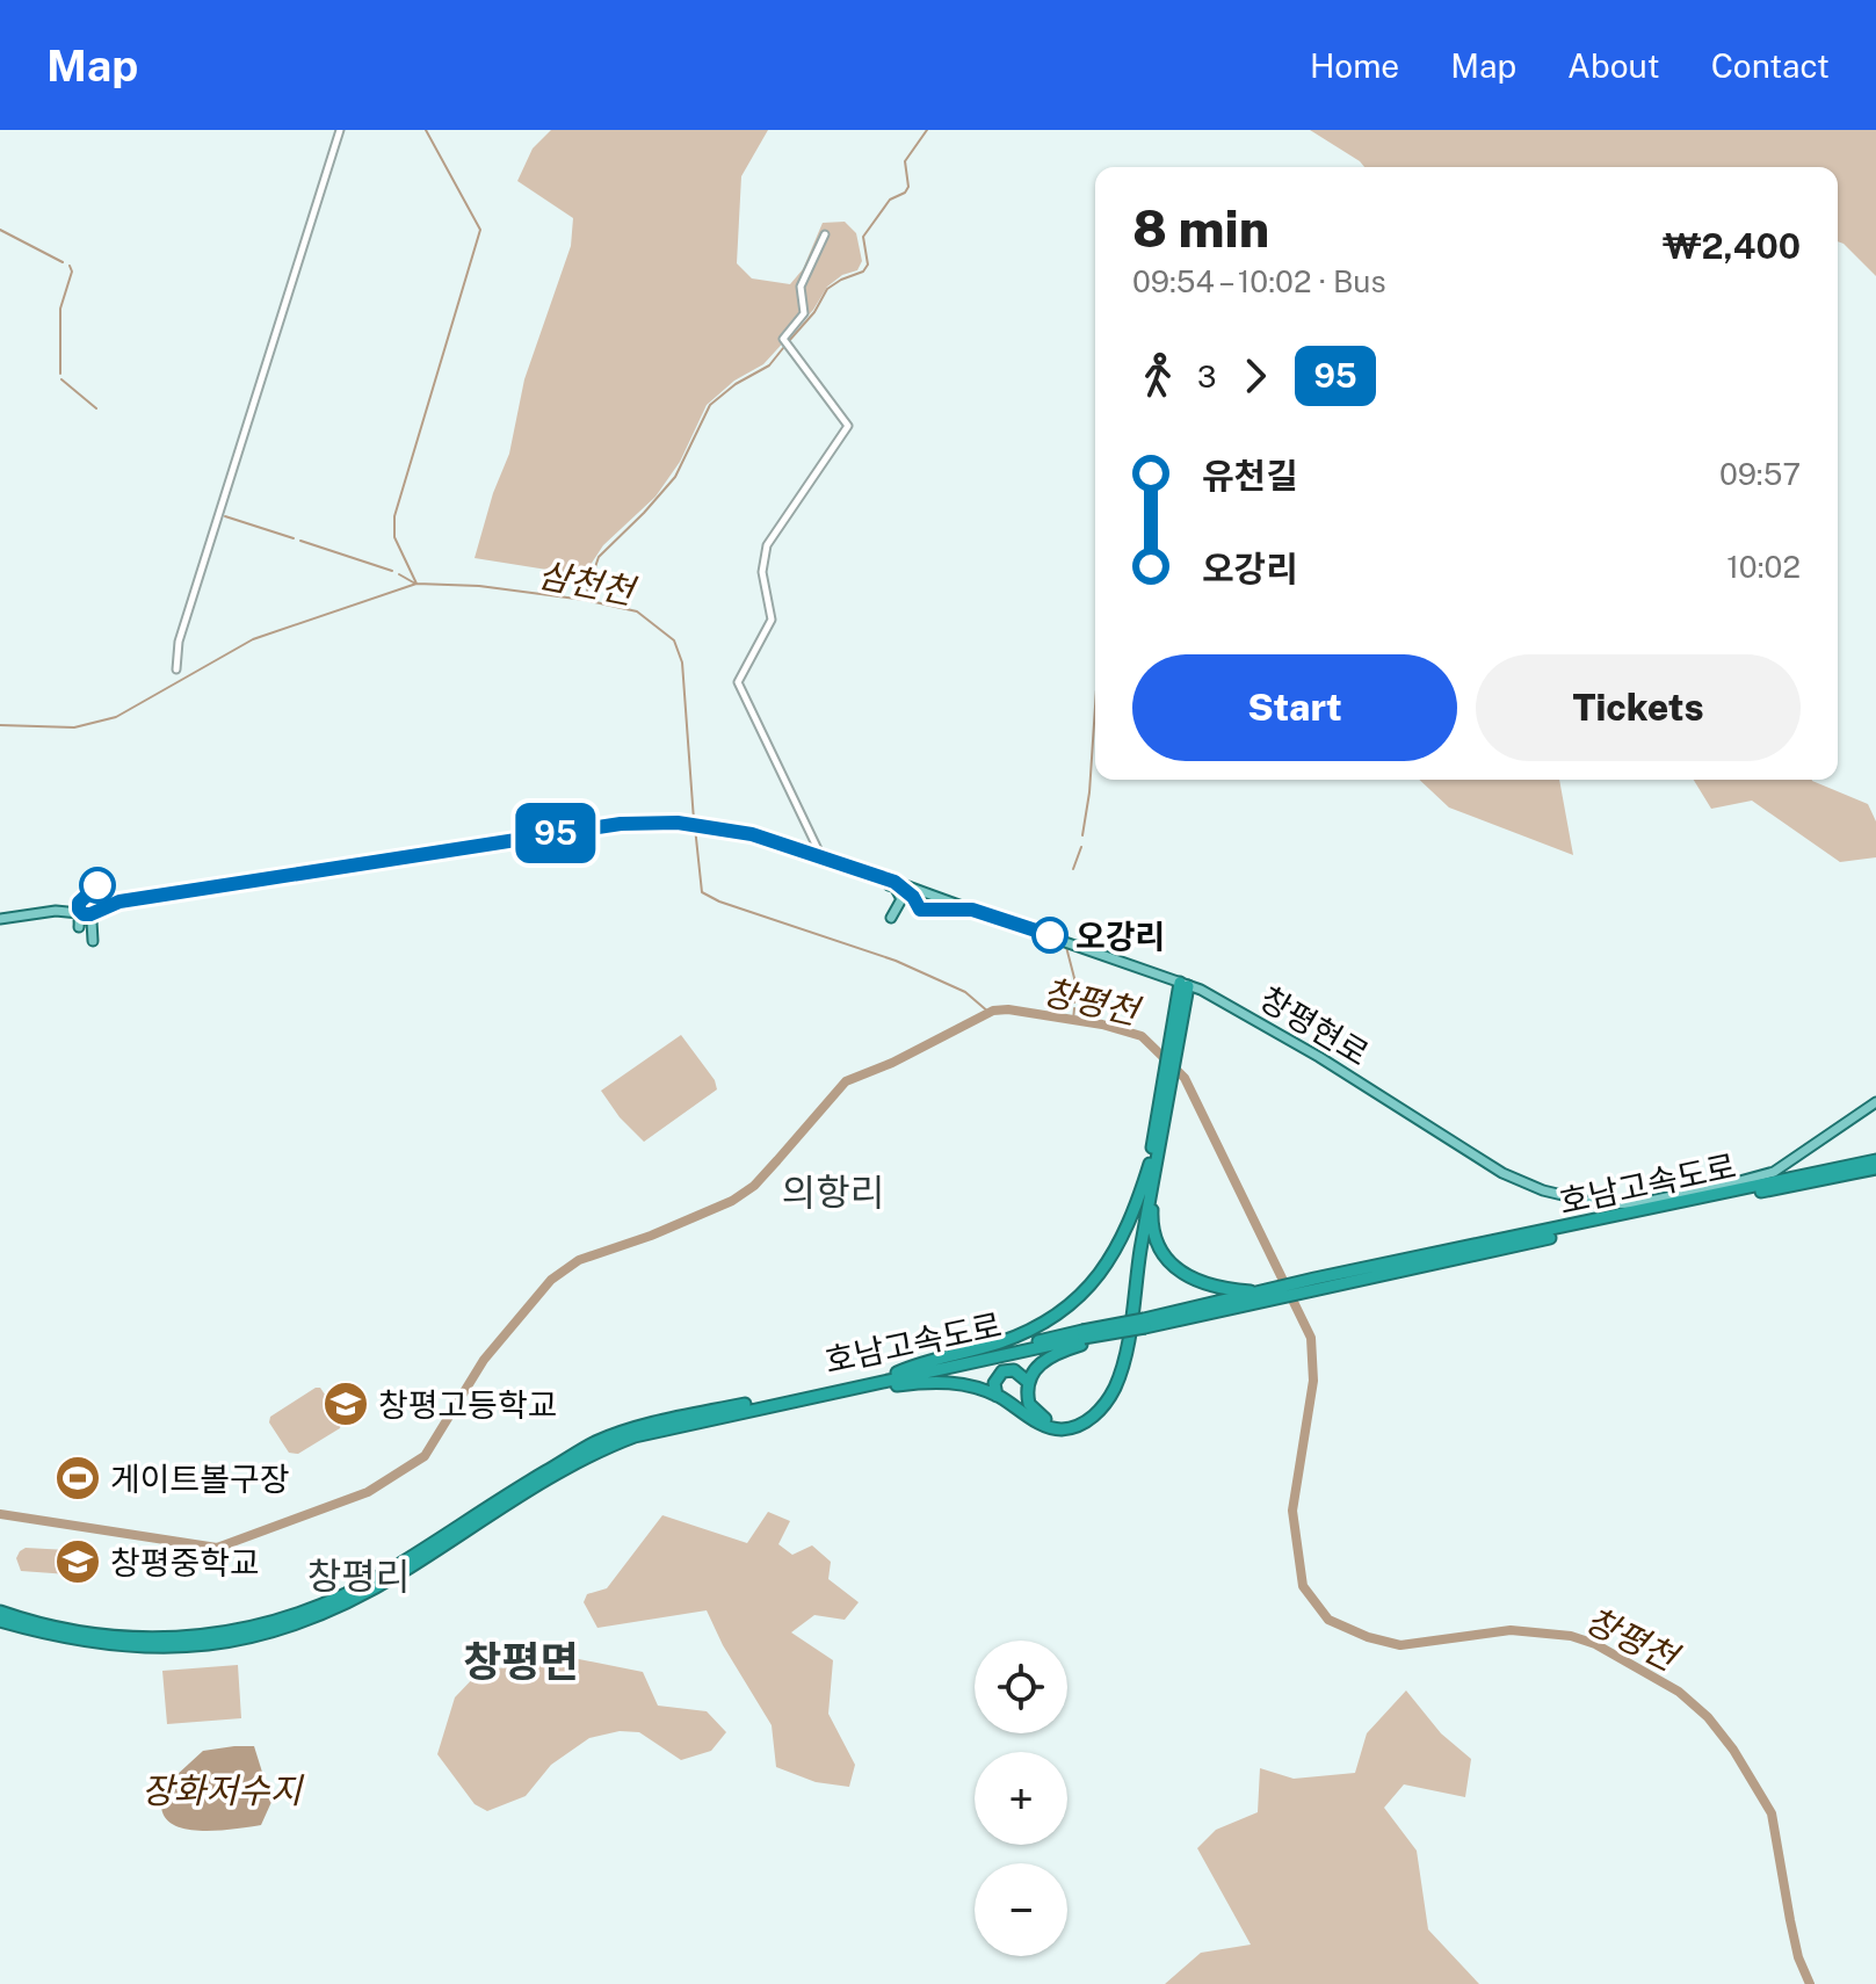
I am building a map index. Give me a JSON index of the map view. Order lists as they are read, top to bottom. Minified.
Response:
{"streets":{"highway":["호남고속도로"],"main road":["창평현로"]},"districts":["의항리","창평리","창평면"],"water":["삼천천","창평천","장화저수지"],"places":{"other":["오강리"],"school or university":["창평고등학교","창평중학교"],"sports":["게이트볼구장"]},"lines":["bus line 95"],"page":{"header":"Map","nav":["Home","Map","About","Contact"],"on_map":"95","heading":["8 min","09:54 – 10:02 · Bus","₩2,400"],"legs":["3","95"],"list":[{"name":"유천길","value":"09:57"},{"name":"오강리","value":"10:02"}],"buttons":["Start","Tickets"],"map_buttons":["+","−"]}}
